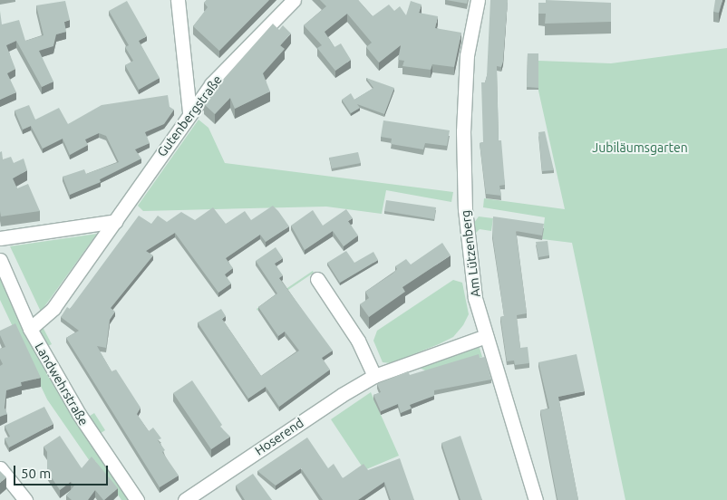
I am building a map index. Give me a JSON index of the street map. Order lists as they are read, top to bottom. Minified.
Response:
{"streets":{"street":["Gutenbergstraße","Am Lützenberg","Landwehrstraße","Hoserend"]},"crossings":[["Gutenbergstraße","Landwehrstraße"],["Am Lützenberg","Hoserend"]],"parks":["Jubiläumsgarten"],"scale_bar":"50 m"}
